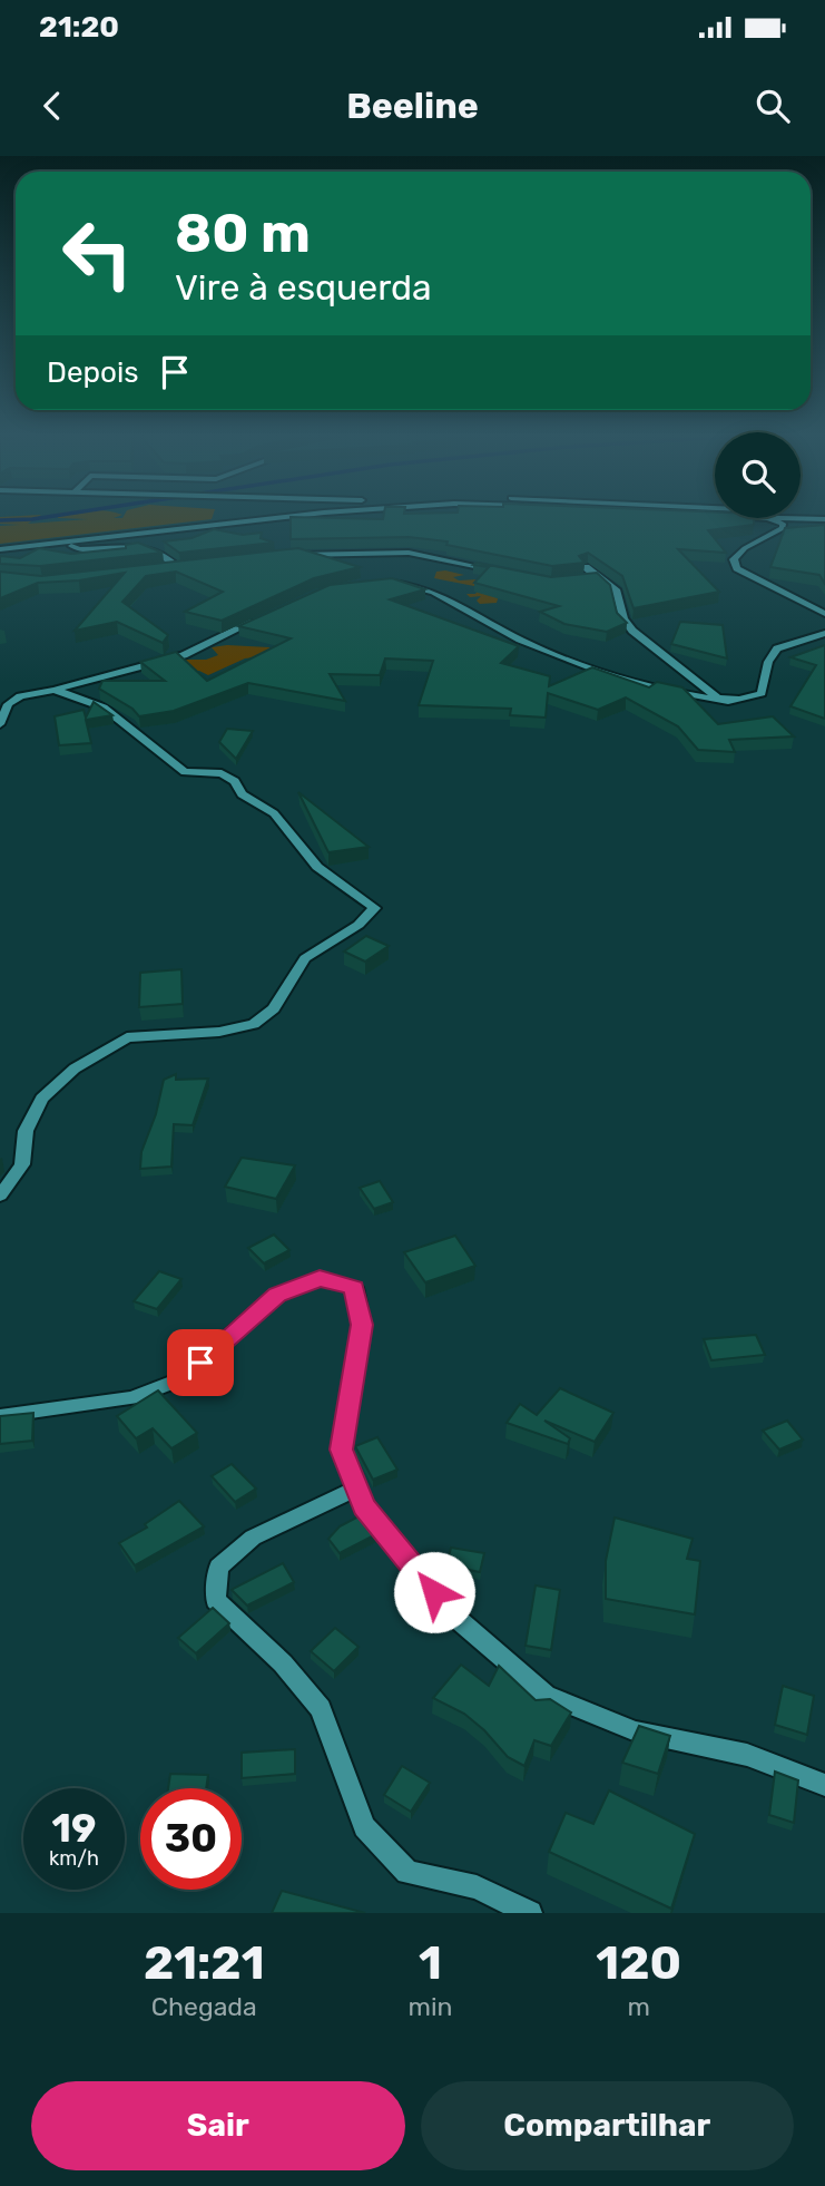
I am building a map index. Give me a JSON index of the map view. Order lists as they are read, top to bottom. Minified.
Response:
{"page":{"status":"21:20","header":"Beeline","turn":["80 m","Vire à esquerda"],"then":"Depois","speed":"19 km/h","limit":"30","eta":["21:21","Chegada","1","min","120","m"],"buttons":["Sair","Compartilhar"]}}
